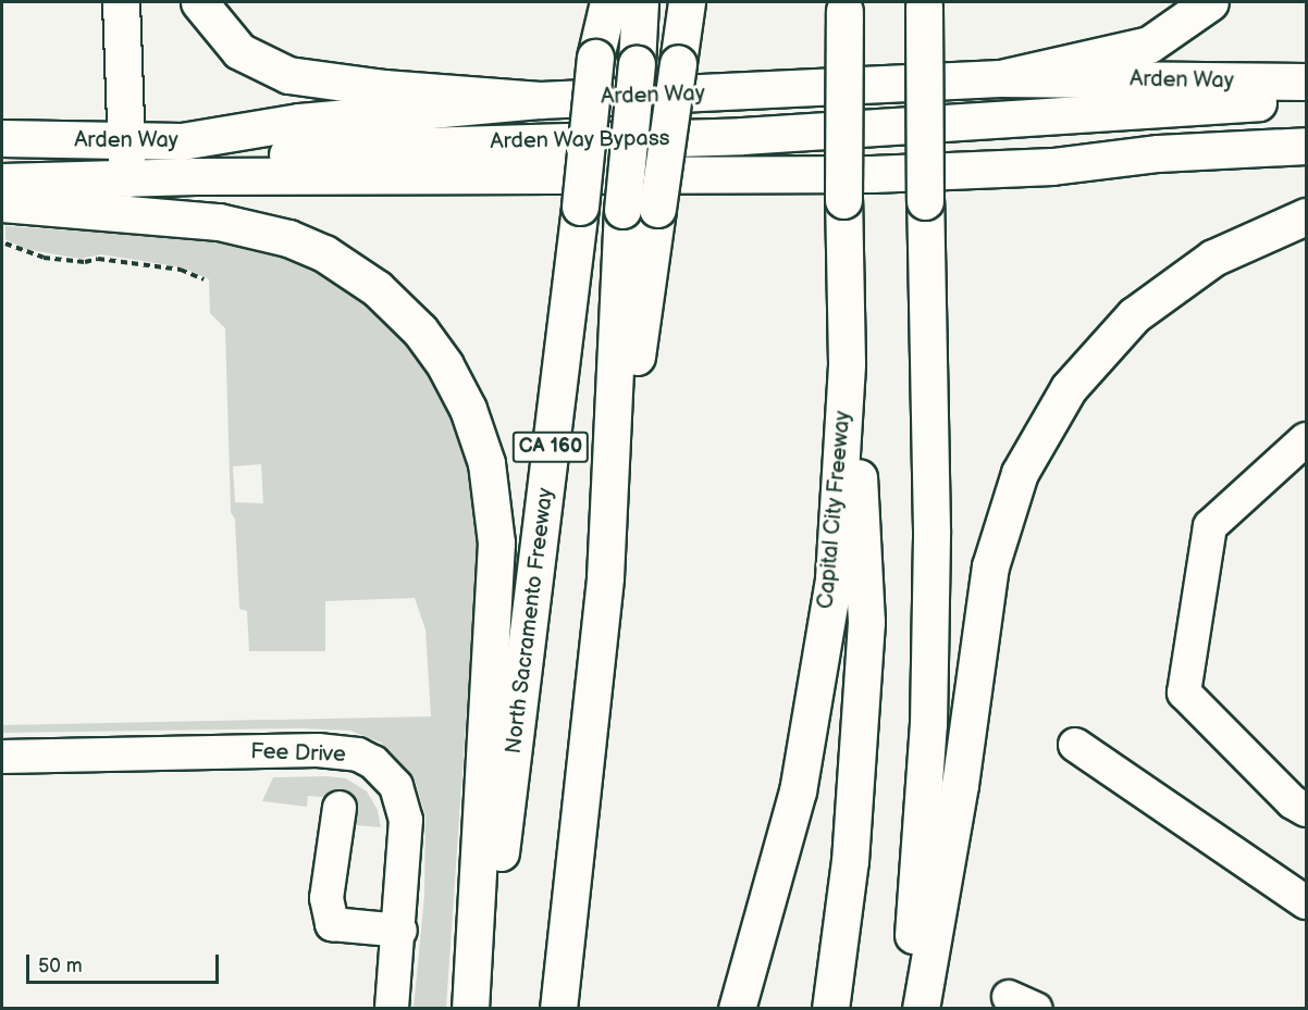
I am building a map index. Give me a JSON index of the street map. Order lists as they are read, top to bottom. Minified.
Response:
{"streets":{"main road":["Arden Way","Arden Way Bypass","CA 160","Capital City Freeway","North Sacramento Freeway"],"street":["Fee Drive"]},"scale_bar":"50 m"}
